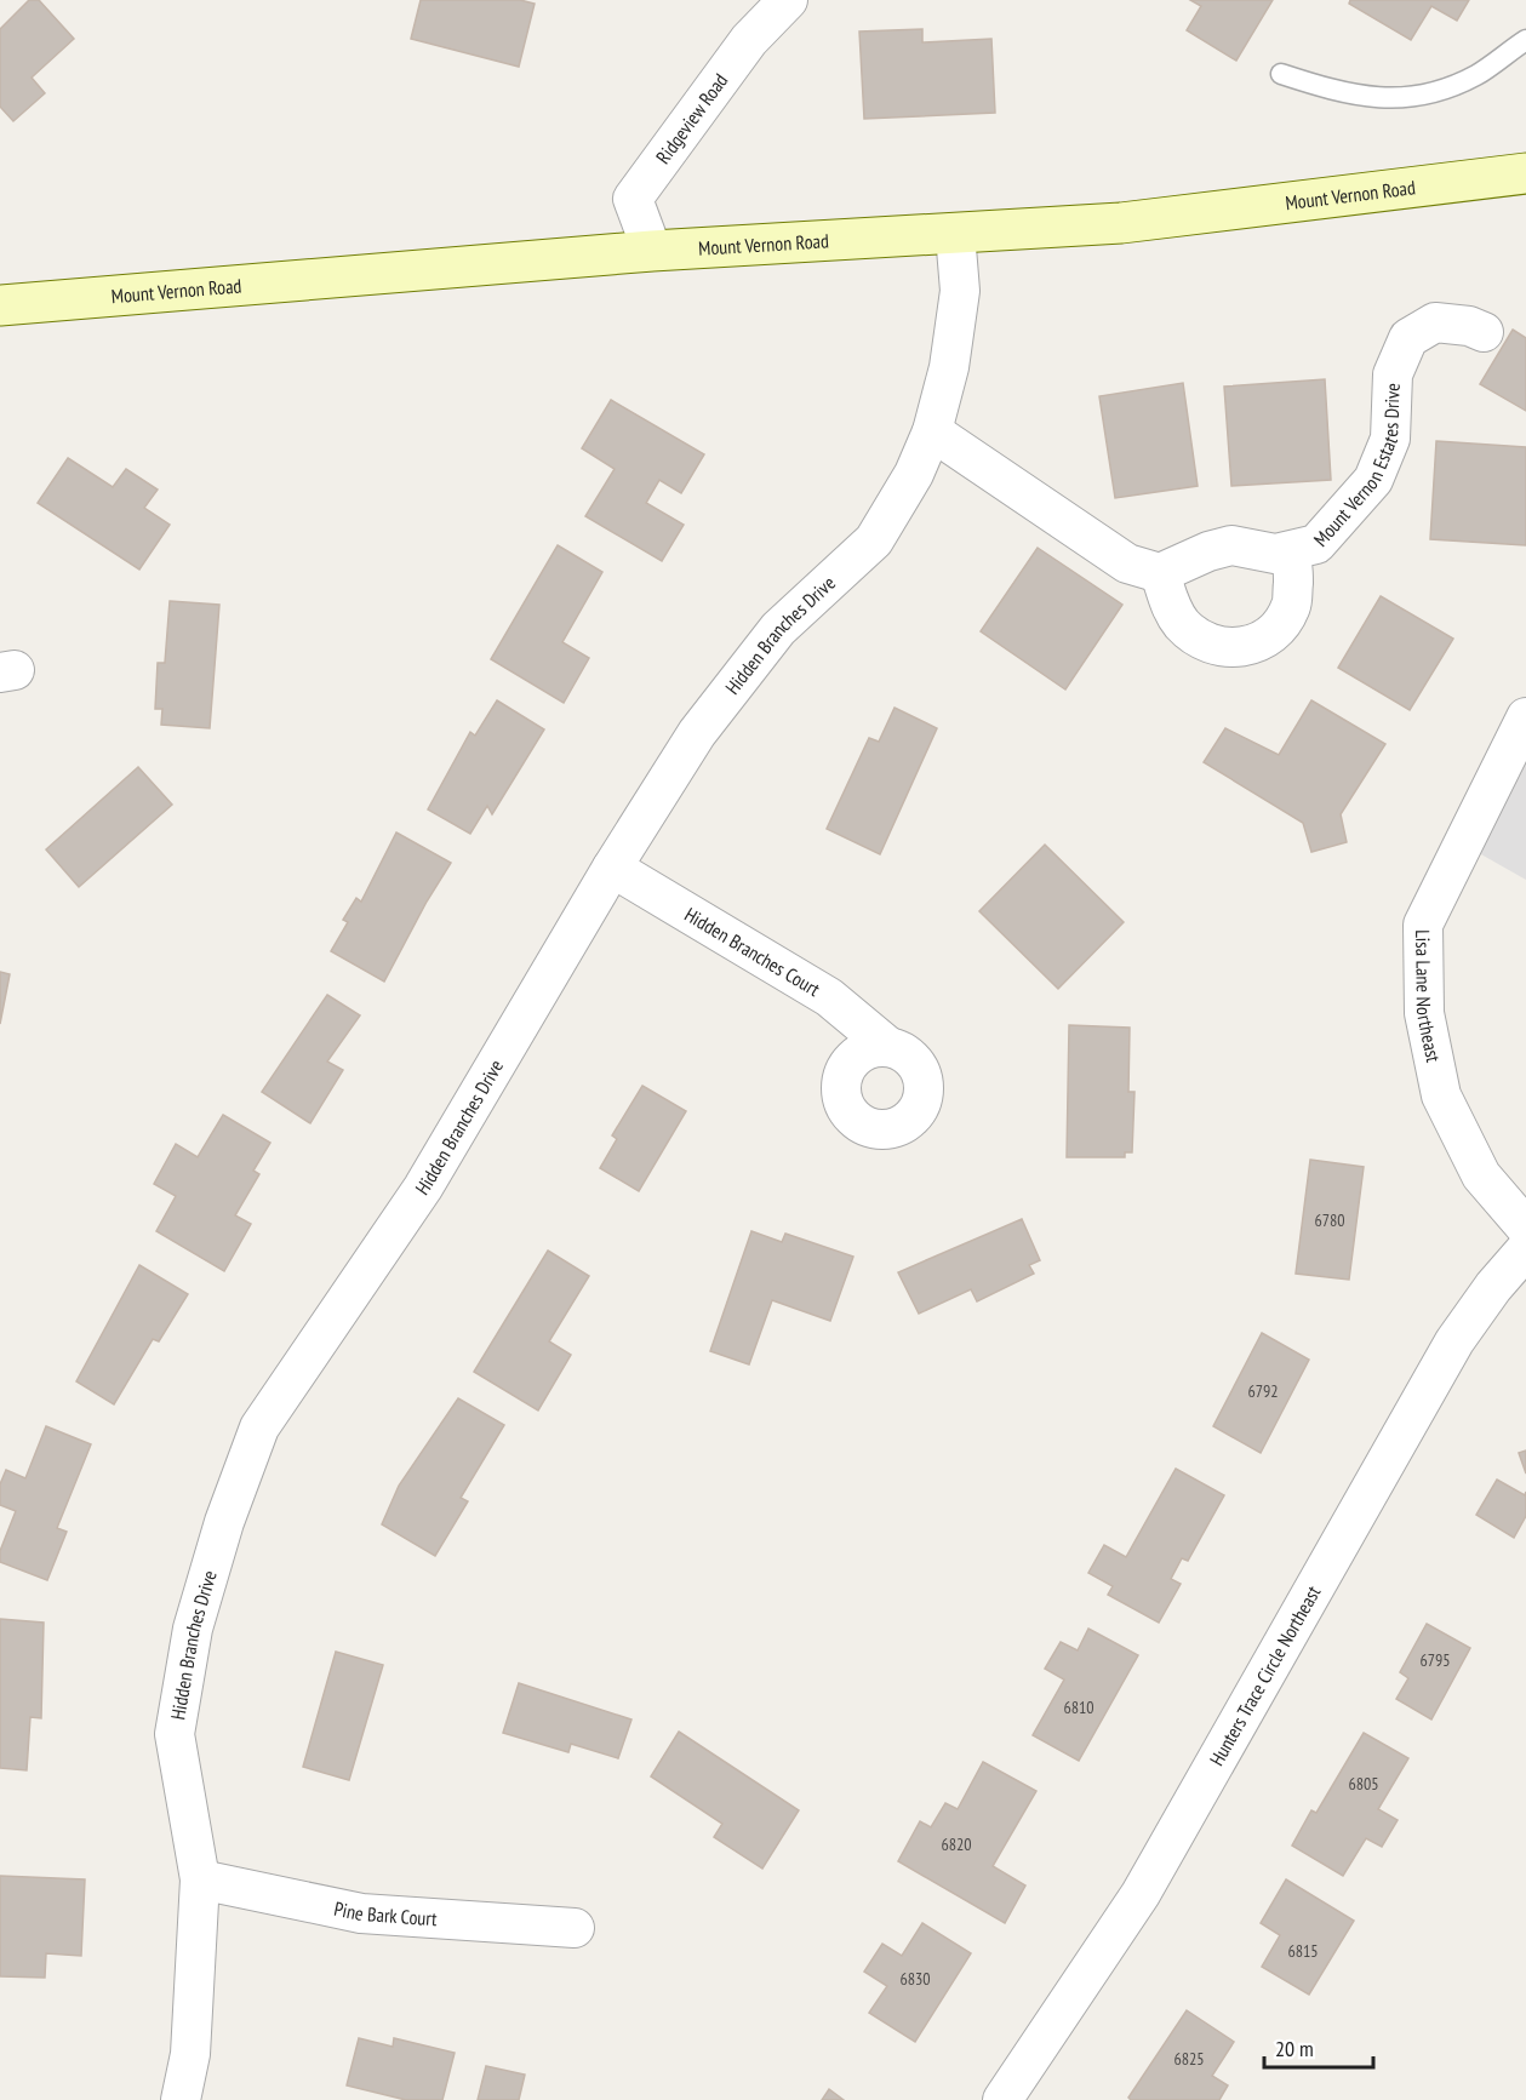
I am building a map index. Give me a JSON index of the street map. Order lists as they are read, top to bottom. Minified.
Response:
{"streets":{"street":["Ridgeview Road","Mount Vernon Road","Mount Vernon Estates Drive","Hidden Branches Drive","Hidden Branches Court","Lisa Lane Northeast","Hunters Trace Circle Northeast","Pine Bark Court"]},"crossings":[["Ridgeview Road","Mount Vernon Road"],["Mount Vernon Road","Hidden Branches Drive"],["Hidden Branches Drive","Hidden Branches Court"],["Hidden Branches Drive","Pine Bark Court"]],"house_numbers":["6780","6792","6795","6810","6805","6820","6815","6830","6825"],"scale_bar":"20 m"}
